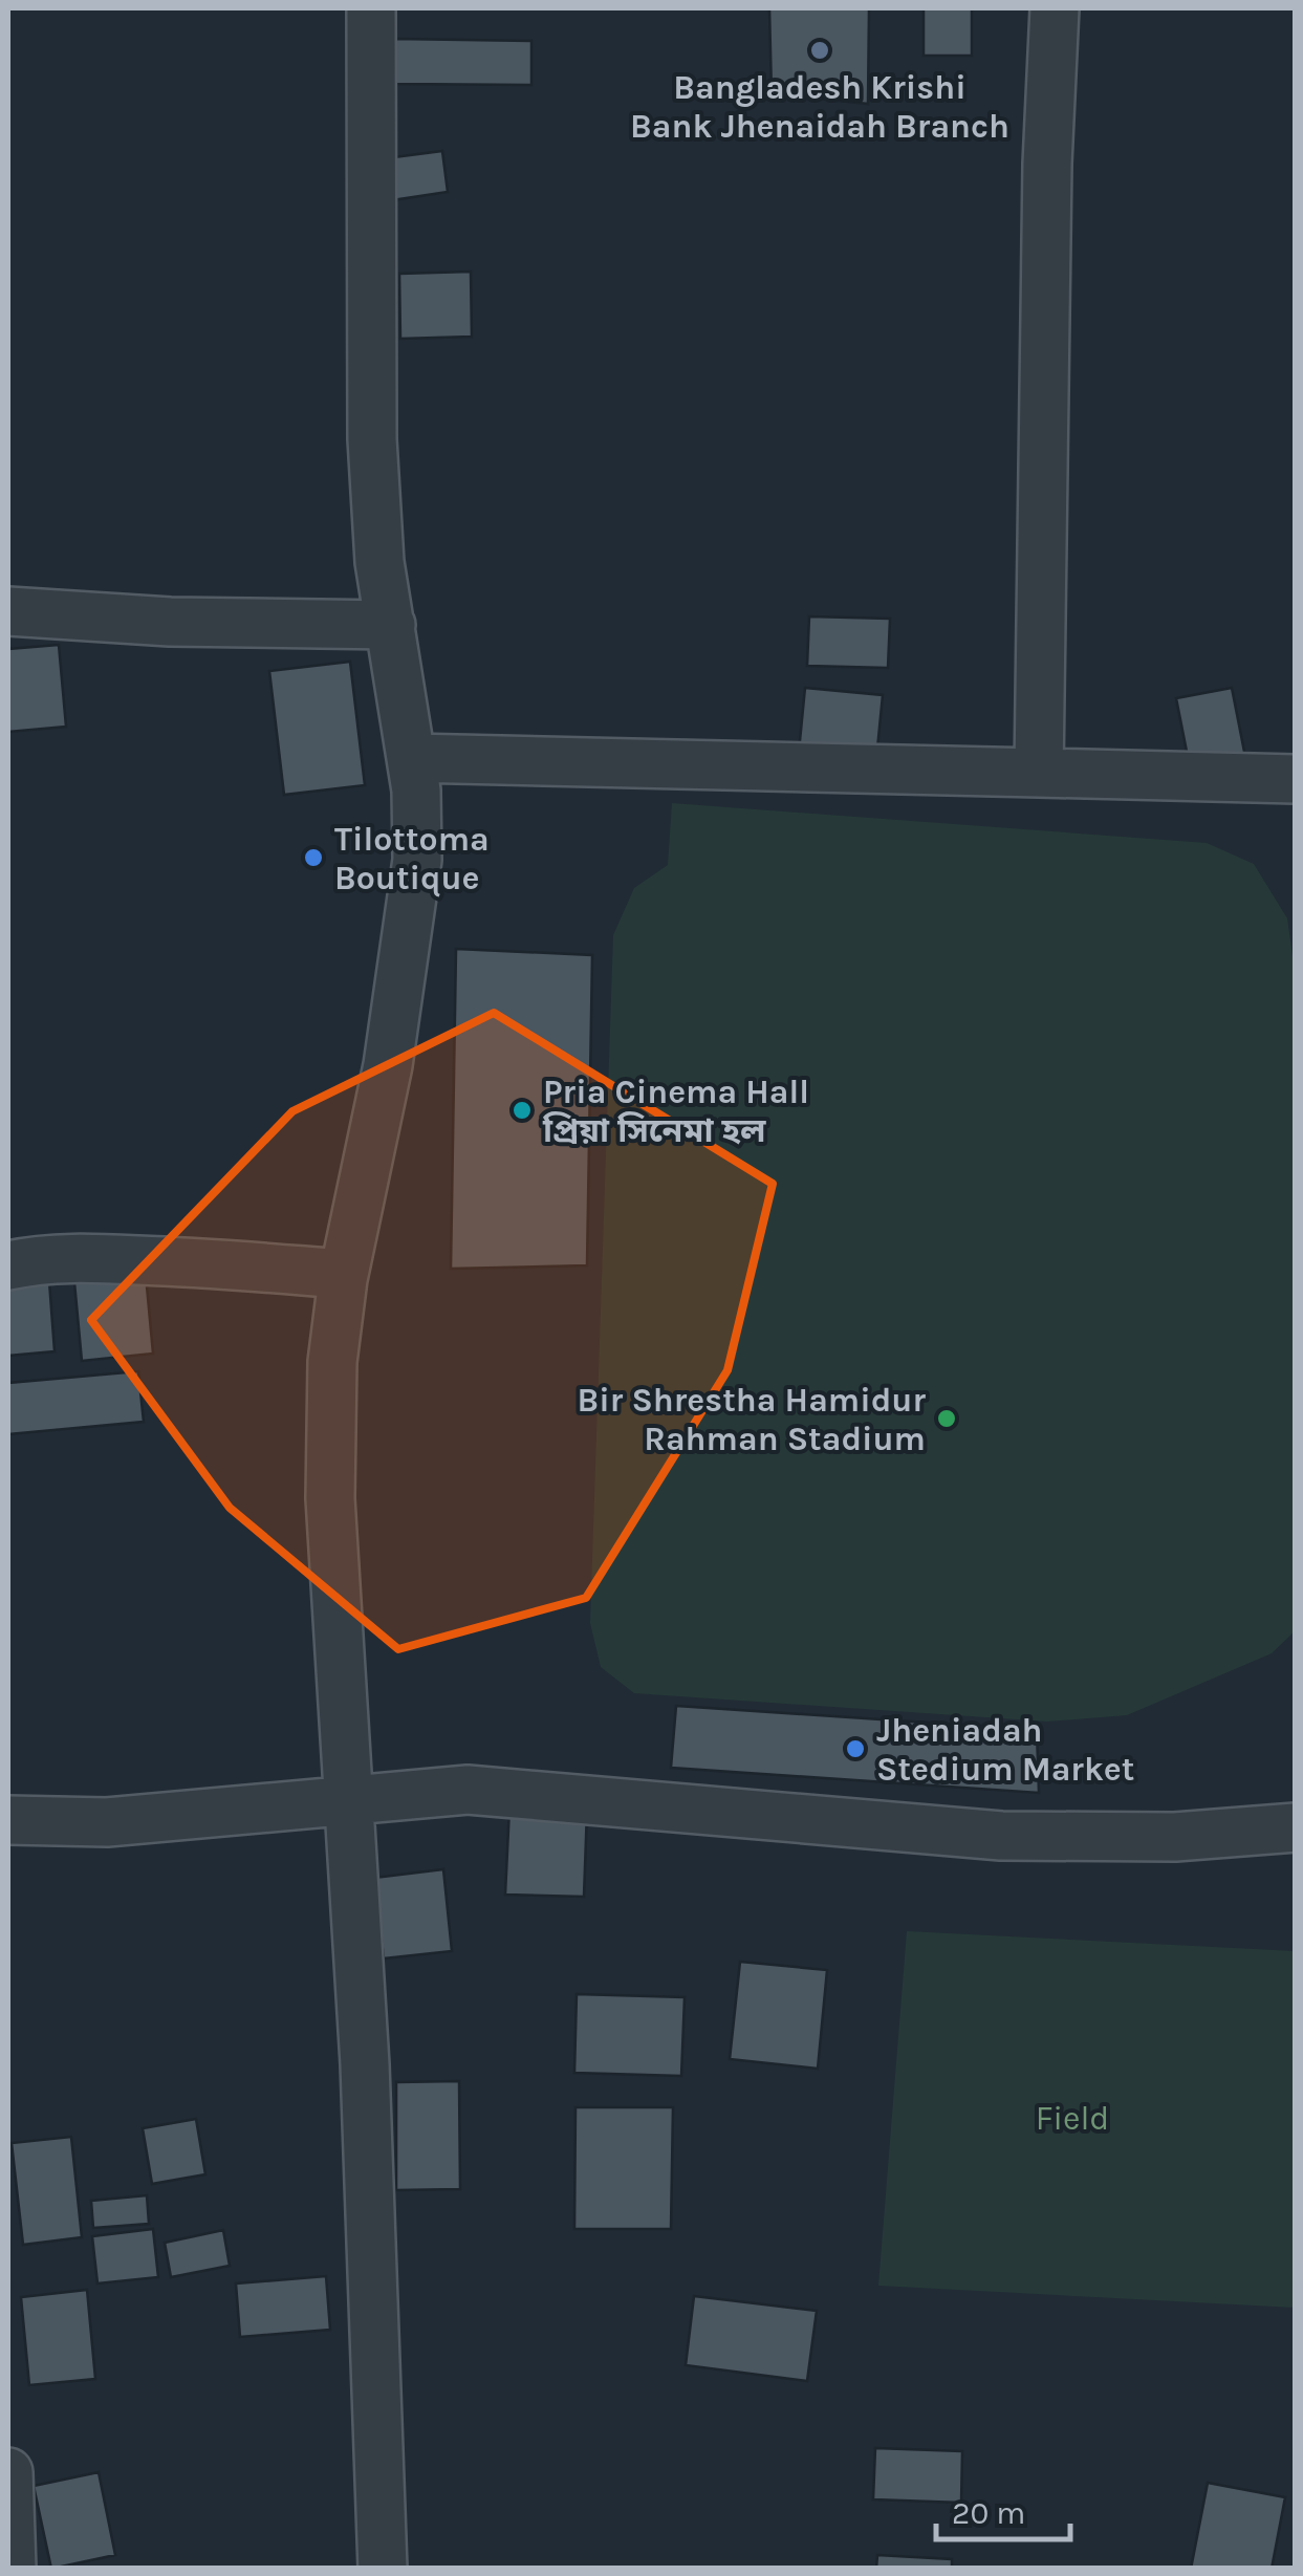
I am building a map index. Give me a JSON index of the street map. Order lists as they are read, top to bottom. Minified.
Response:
{"parks":["Field"],"places":["Bangladesh Krishi Bank Jhenaidah Branch","Tilottoma Boutique","Pria Cinema Hall প্রিয়া সিনেমা হল","Bir Shrestha Hamidur Rahman Stadium","Jheniadah Stedium Market"],"scale_bar":"20 m"}
